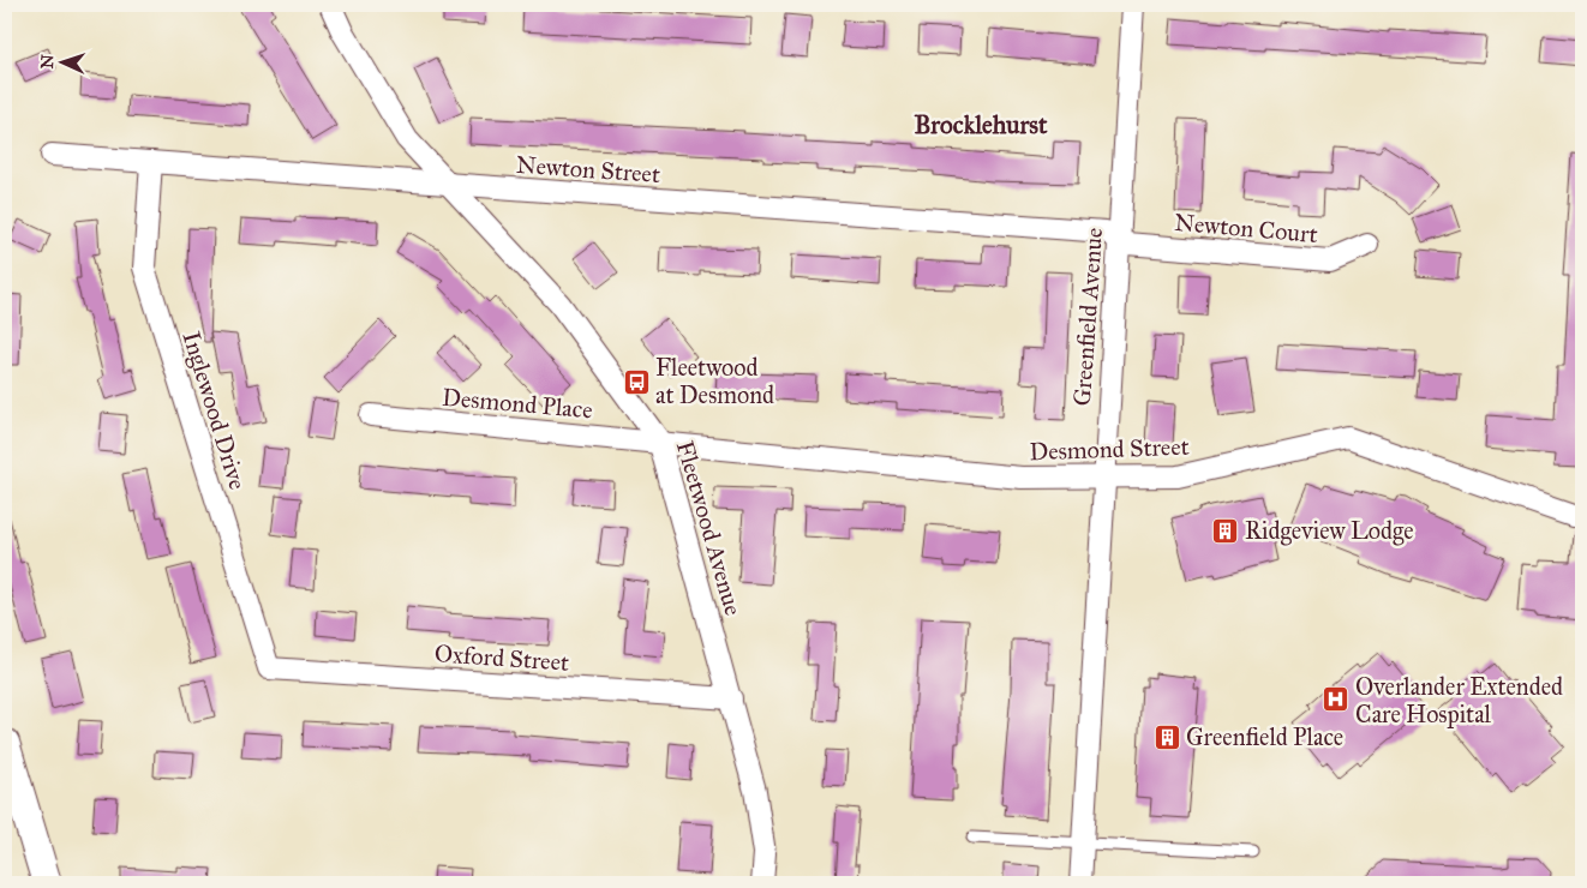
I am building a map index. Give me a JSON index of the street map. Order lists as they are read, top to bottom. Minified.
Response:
{"streets":{"street":["Newton Street","Newton Court","Greenfield Avenue","Desmond Place","Inglewood Drive","Desmond Street","Fleetwood Avenue","Oxford Street"]},"crossings":[["Newton Street","Newton Court"],["Newton Street","Greenfield Avenue"],["Newton Street","Inglewood Drive"],["Newton Street","Fleetwood Avenue"],["Newton Court","Greenfield Avenue"],["Greenfield Avenue","Desmond Street"],["Desmond Place","Desmond Street"],["Desmond Place","Fleetwood Avenue"],["Inglewood Drive","Oxford Street"],["Desmond Street","Fleetwood Avenue"],["Fleetwood Avenue","Oxford Street"]],"districts":["Brocklehurst"],"places":{"bus stop":["Fleetwood at Desmond"],"building":["Ridgeview Lodge","Greenfield Place"],"hospital":["Overlander Extended Care Hospital"]},"north":"left"}
